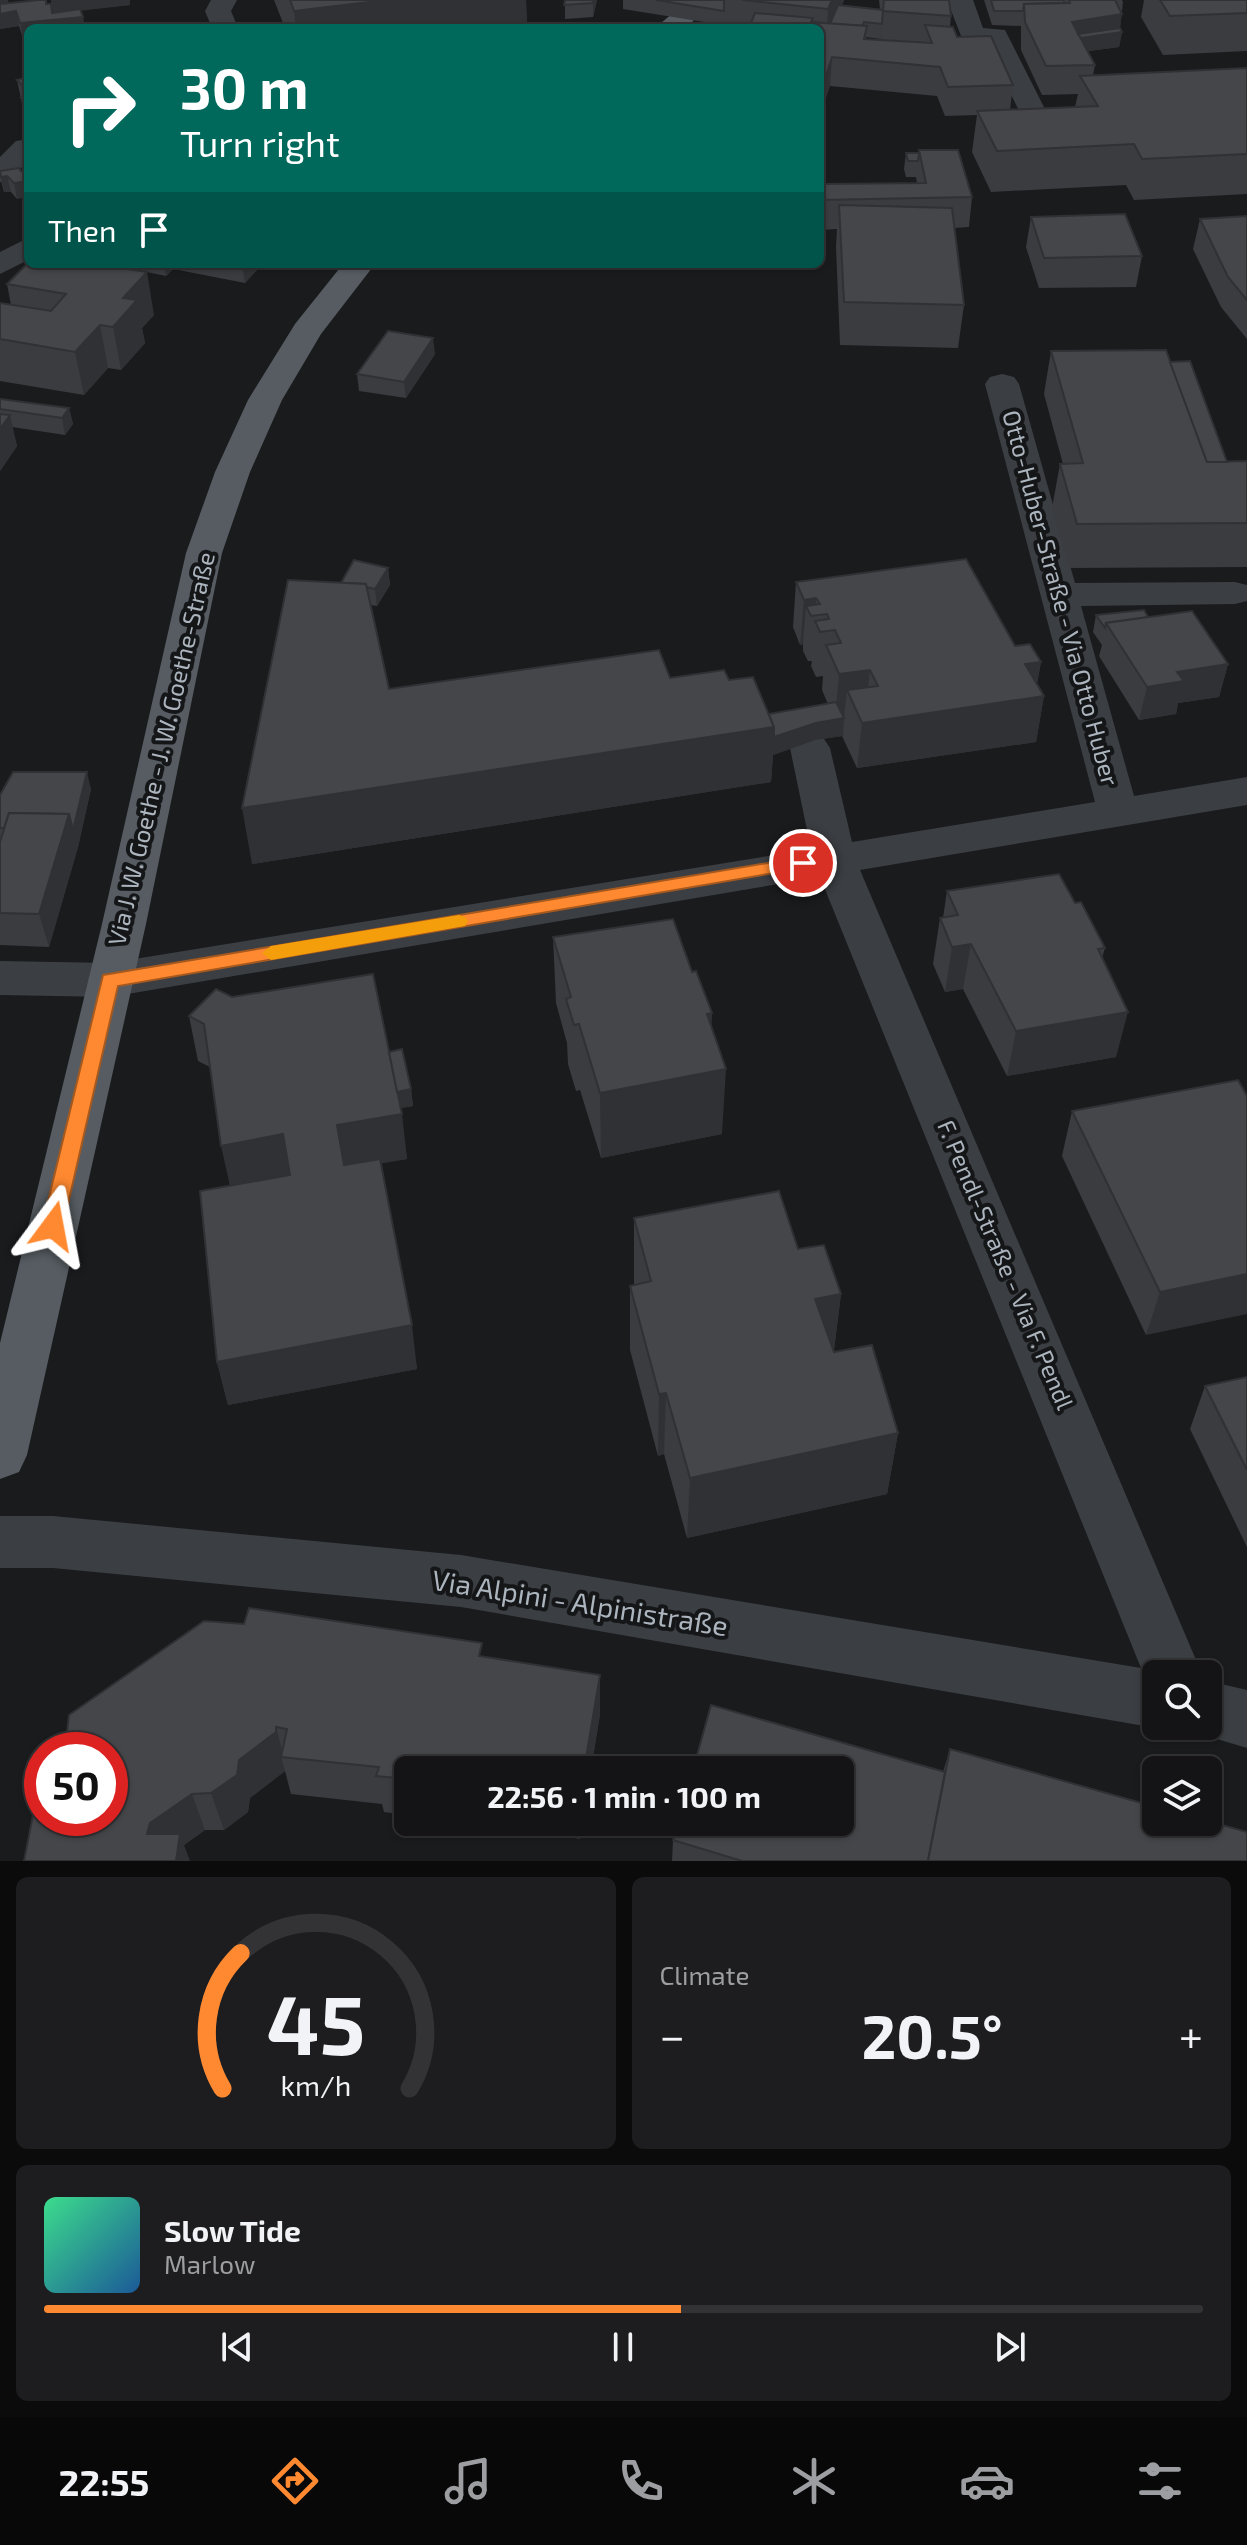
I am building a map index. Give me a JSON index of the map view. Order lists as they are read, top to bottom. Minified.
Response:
{"streets":{"main road":["Via J. W. Goethe - J. W. Goethe-Straße"],"street":["Otto-Huber-Straße - Via Otto Huber","F. Pendl-Straße - Via F. Pendl","Via Alpini - Alpinistraße"]},"page":{"turn":["30 m","Turn right"],"then":"Then","limit":"50","trip":"22:56 · 1 min · 100 m","tile":"Climate","heat":["−","20.5°","+"],"song":["Slow Tide","Marlow"],"tabs":"22:55","gauge":["45","km/h"]}}
